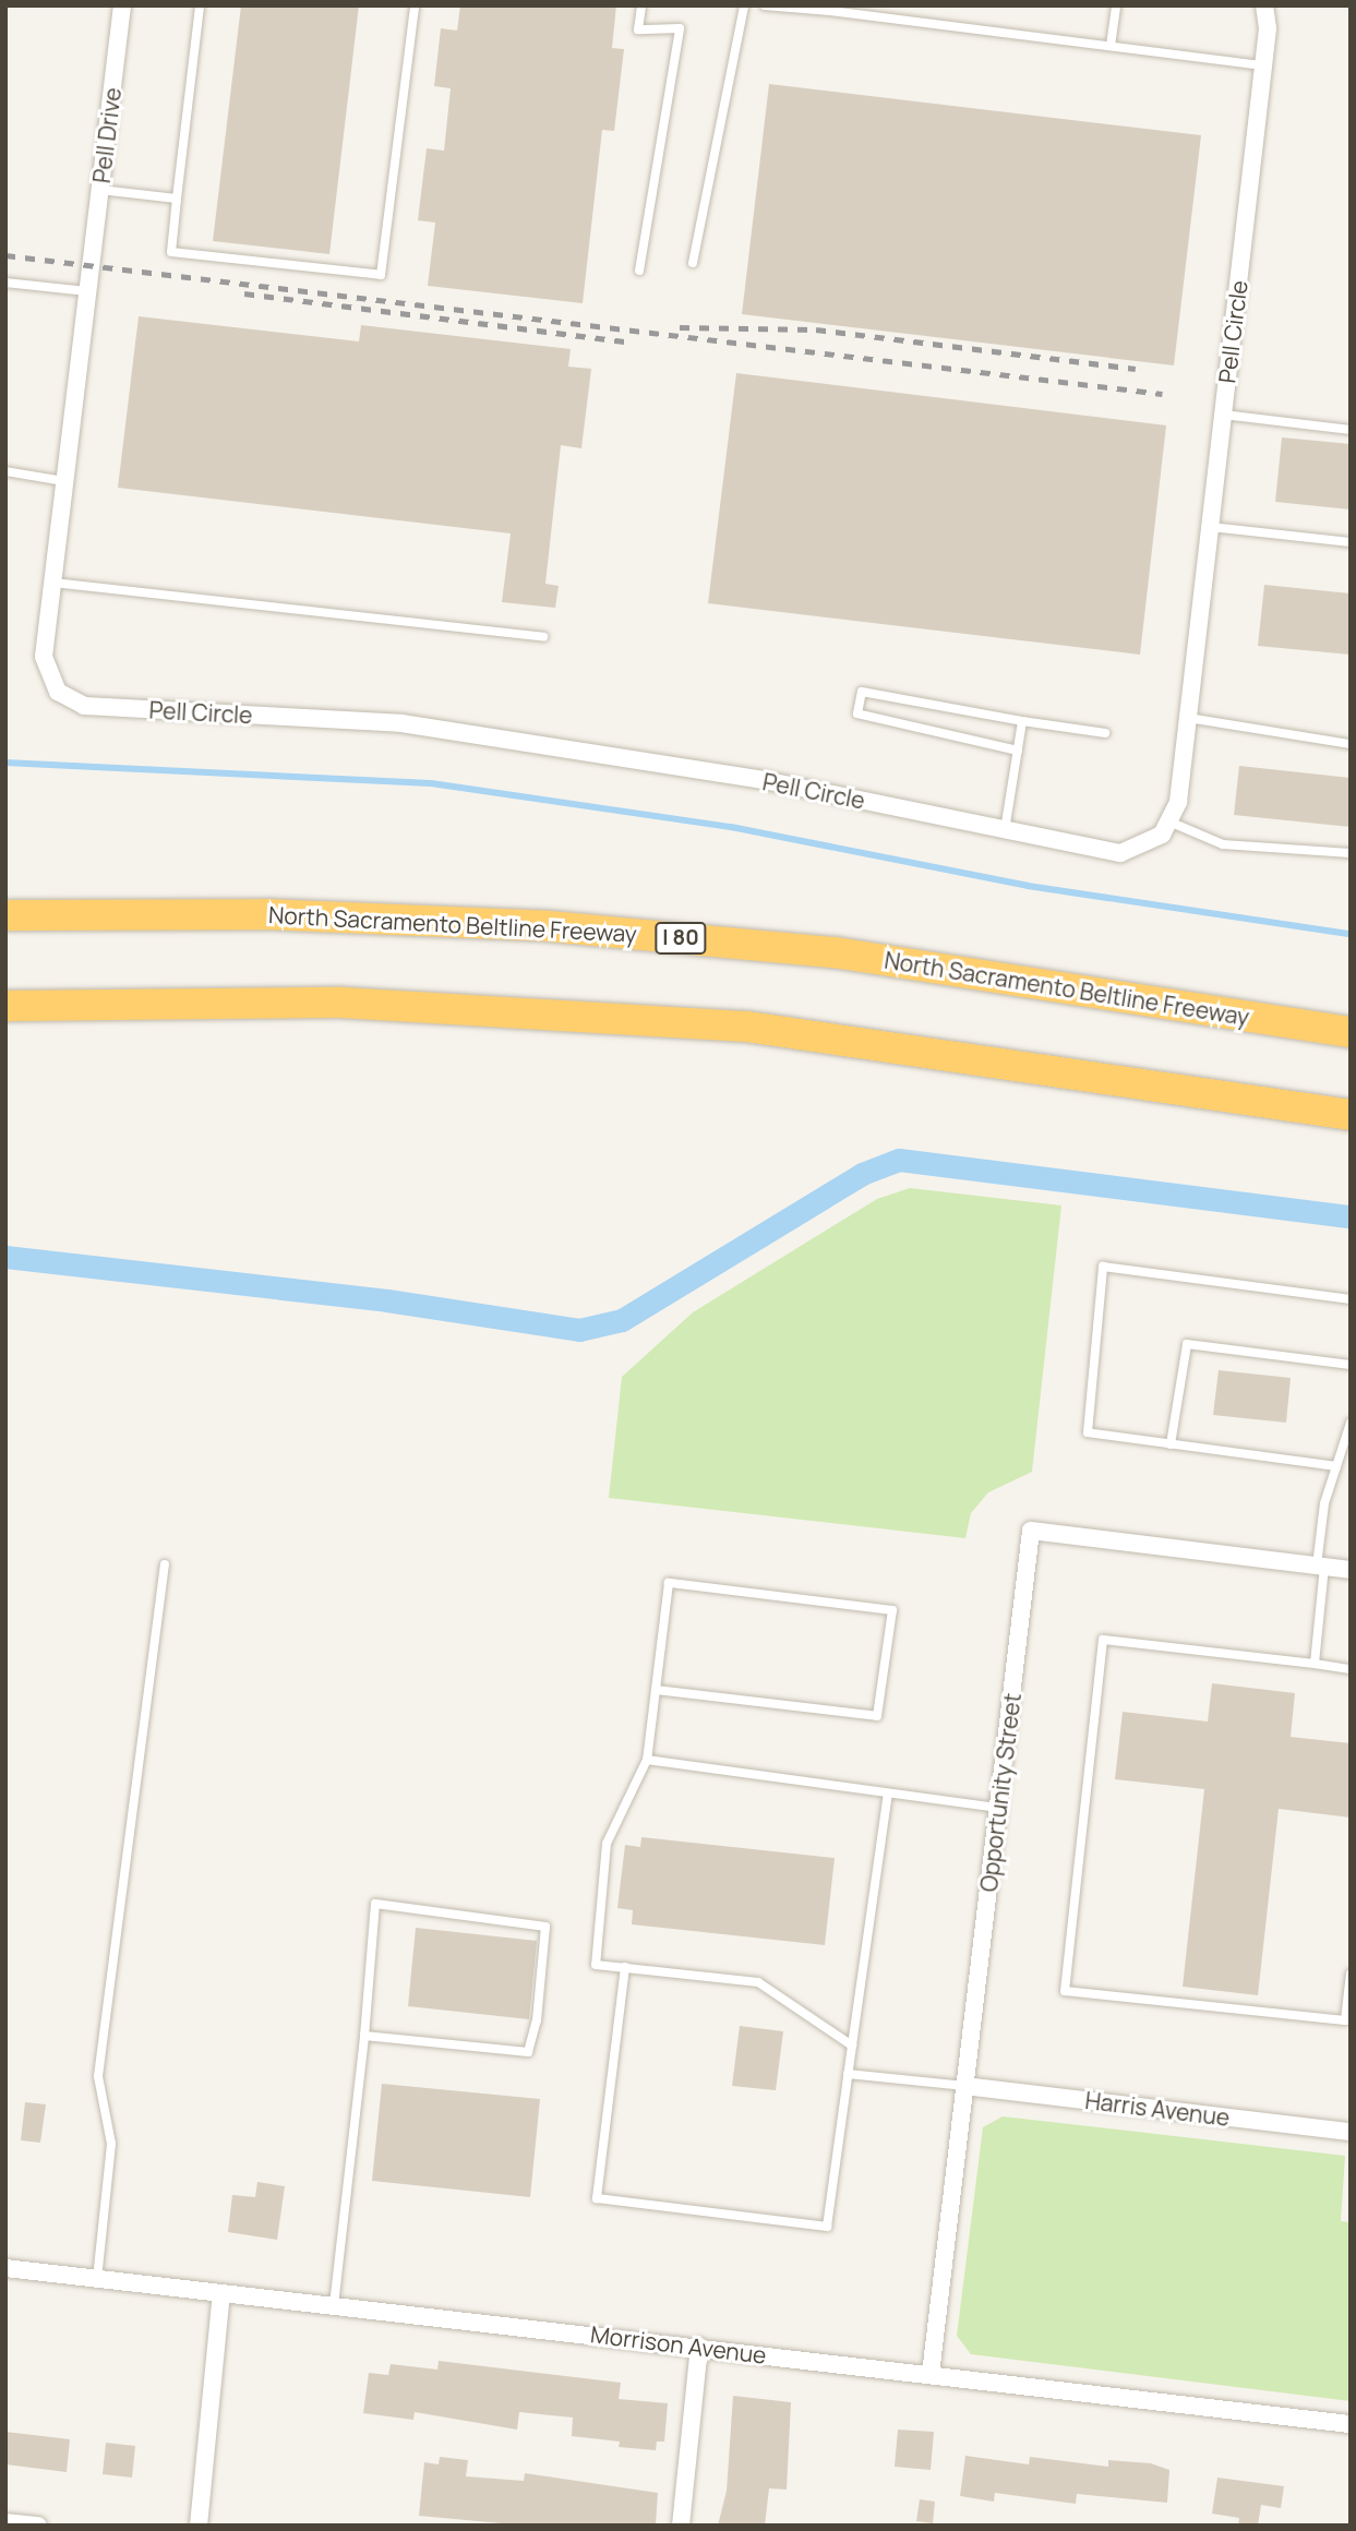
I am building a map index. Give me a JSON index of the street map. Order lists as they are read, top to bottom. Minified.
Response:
{"streets":{"highway":["North Sacramento Beltline Freeway","I 80"],"street":["Pell Drive","Pell Circle","Opportunity Street","Harris Avenue","Morrison Avenue"]},"crossings":[["Pell Drive","Pell Circle"],["Opportunity Street","Harris Avenue"],["Opportunity Street","Morrison Avenue"]]}
